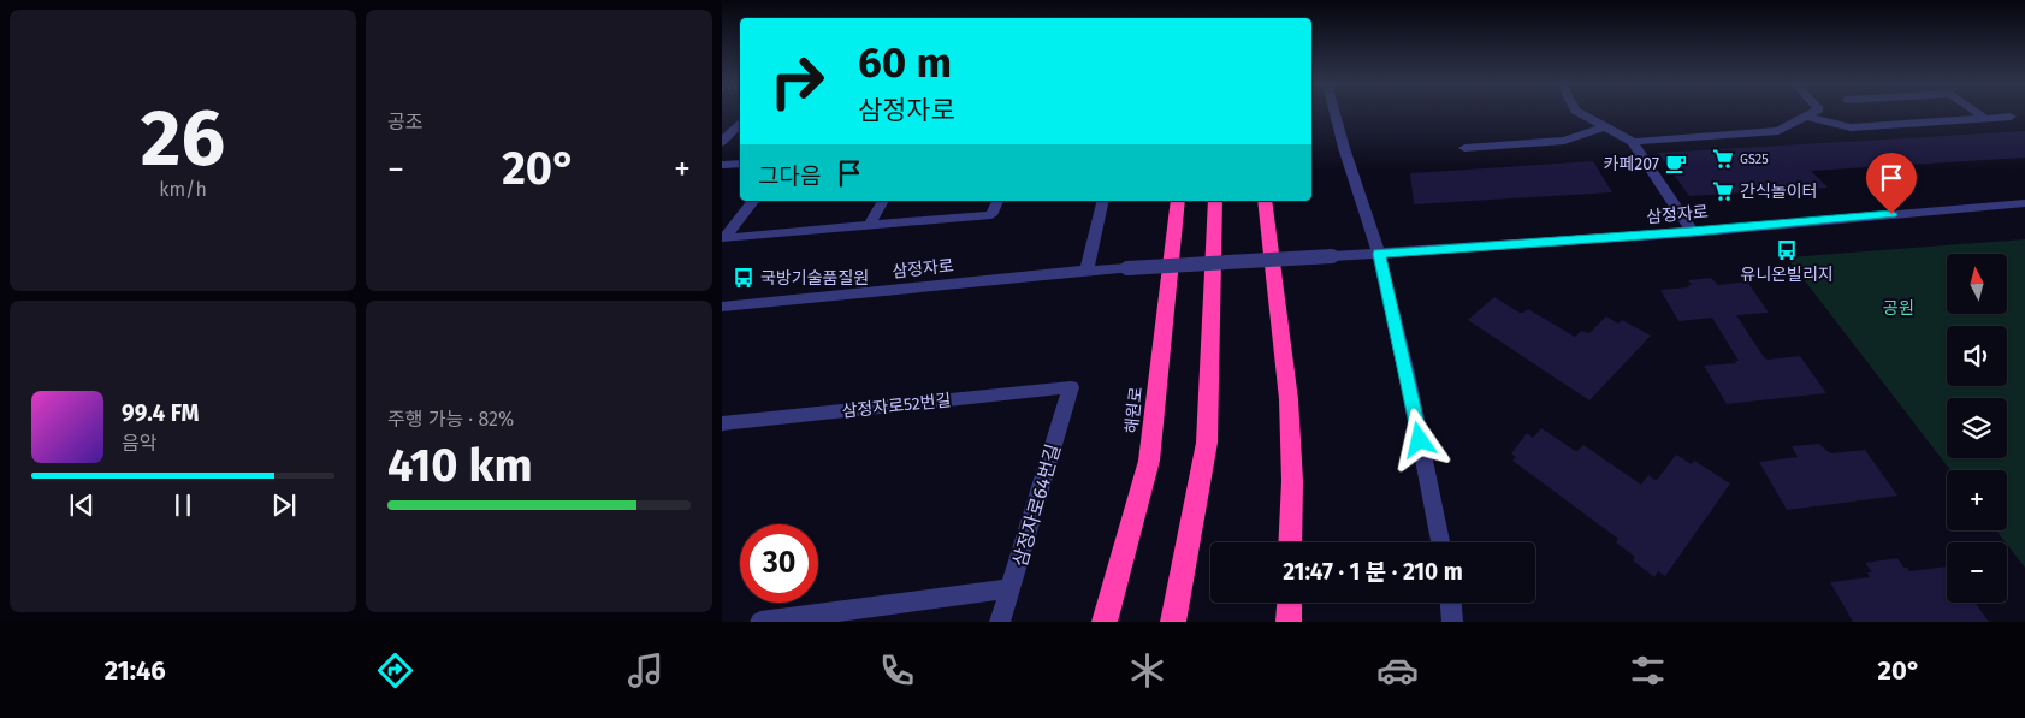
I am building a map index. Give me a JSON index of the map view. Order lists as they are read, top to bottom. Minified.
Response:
{"streets":{"highway":["해원로"],"street":["삼정자로","삼정자로52번길","삼정자로64번길"]},"crossings":[["삼정자로52번길","삼정자로64번길"]],"parks":["공원"],"places":{"supermarket":["GS25","간식놀이터"],"cafe":["카페207"],"bus stop":["유니온빌리지","국방기술품질원"]},"north":"top","page":{"tile":[["26","km/h"],"공조",["주행 가능 · 82%","410 km"]],"turn":["60 m","삼정자로"],"heat":["−","20°","+"],"then":"그다음","map_buttons":["+","−"],"song":["99.4 FM","음악"],"limit":"30","trip":"21:47 · 1 분 · 210 m","tabs":["21:46","20°"]}}
